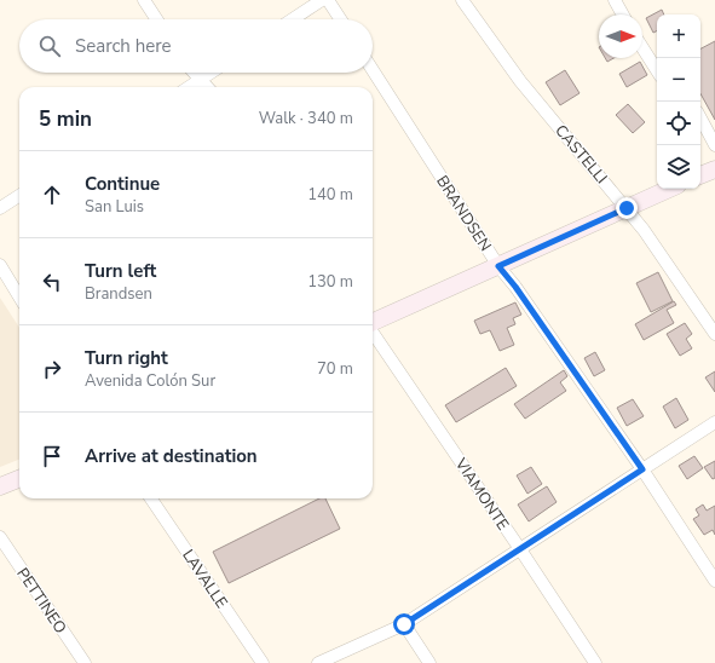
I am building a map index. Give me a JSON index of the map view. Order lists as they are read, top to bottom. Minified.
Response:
{"streets":{"street":["CASTELLI","BRANDSEN","VIAMONTE","LAVALLE","PETTINEO"]},"north":"right","page":{"map_buttons":["+","−"],"search":"Search here","heading":["5 min","Walk · 340 m"],"list":[["Continue","San Luis","140 m"],["Turn left","Brandsen","130 m"],["Turn right","Avenida Colón Sur","70 m"],"Arrive at destination"]}}
